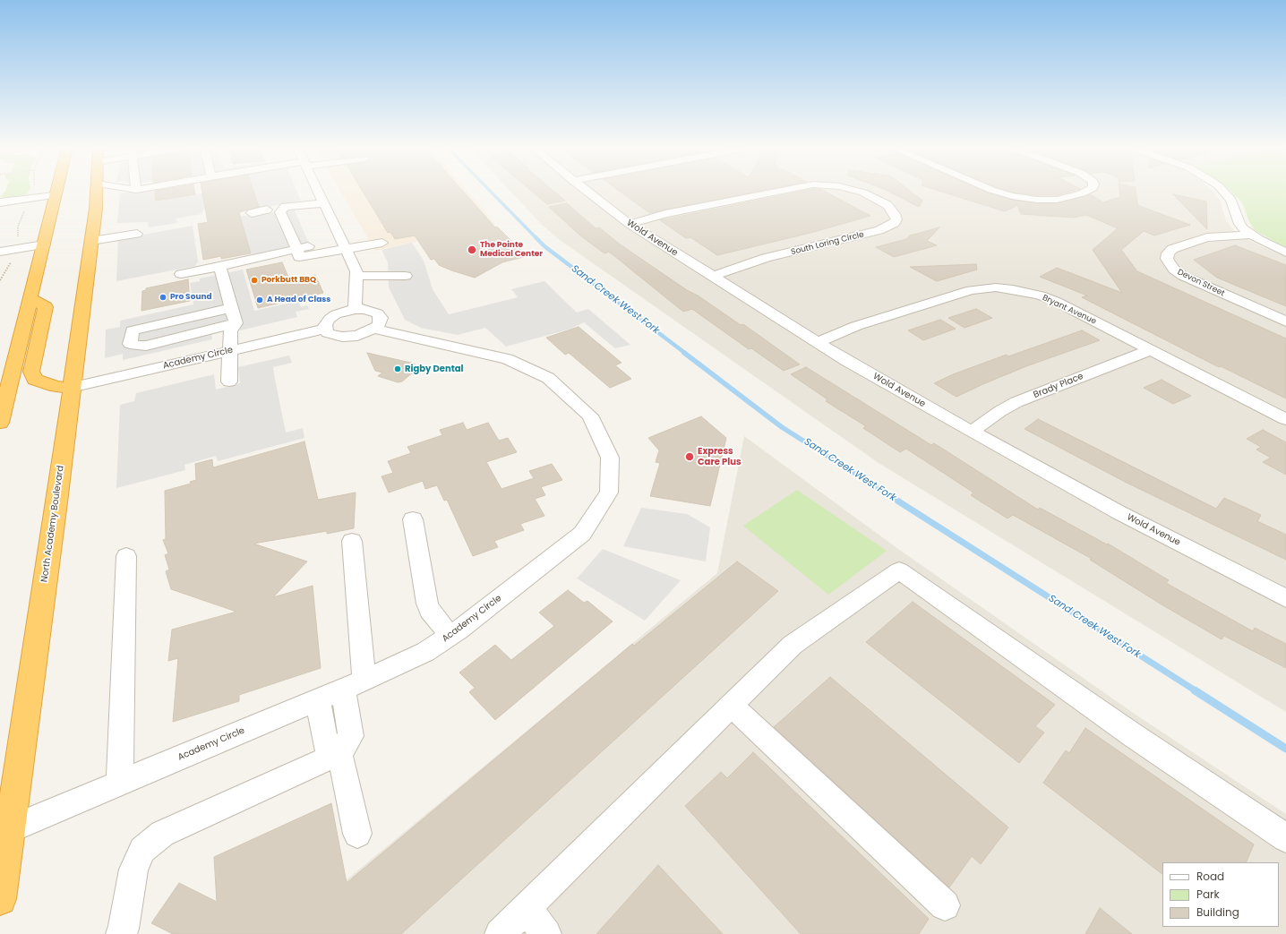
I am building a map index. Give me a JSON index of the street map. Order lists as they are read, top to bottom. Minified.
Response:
{"streets":{"highway":["North Academy Boulevard"],"street":["Wold Avenue","South Loring Circle","Devon Street","Bryant Avenue","Academy Circle","Brady Place"]},"crossings":[["Wold Avenue","South Loring Circle"],["Wold Avenue","Bryant Avenue"],["Wold Avenue","Brady Place"],["Bryant Avenue","Brady Place"],["Academy Circle","North Academy Boulevard"]],"water":["Sand Creek West Fork"],"places":["The Pointe Medical Center","Porkbutt BBQ","Pro Sound","A Head of Class","Rigby Dental","Express Care Plus"],"legend":["Road","Park","Building"]}
